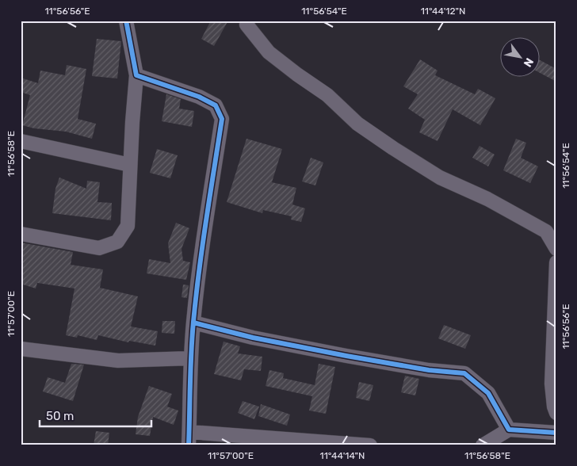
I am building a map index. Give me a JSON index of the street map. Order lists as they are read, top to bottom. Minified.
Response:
{"scale_bar":"50 m","north":"bottom right","coordinates":["11°56'56\"E","11°56'54\"E","11°44'12\"N","11°56'58\"E","11°57'00\"E","11°44'14\"N"]}
